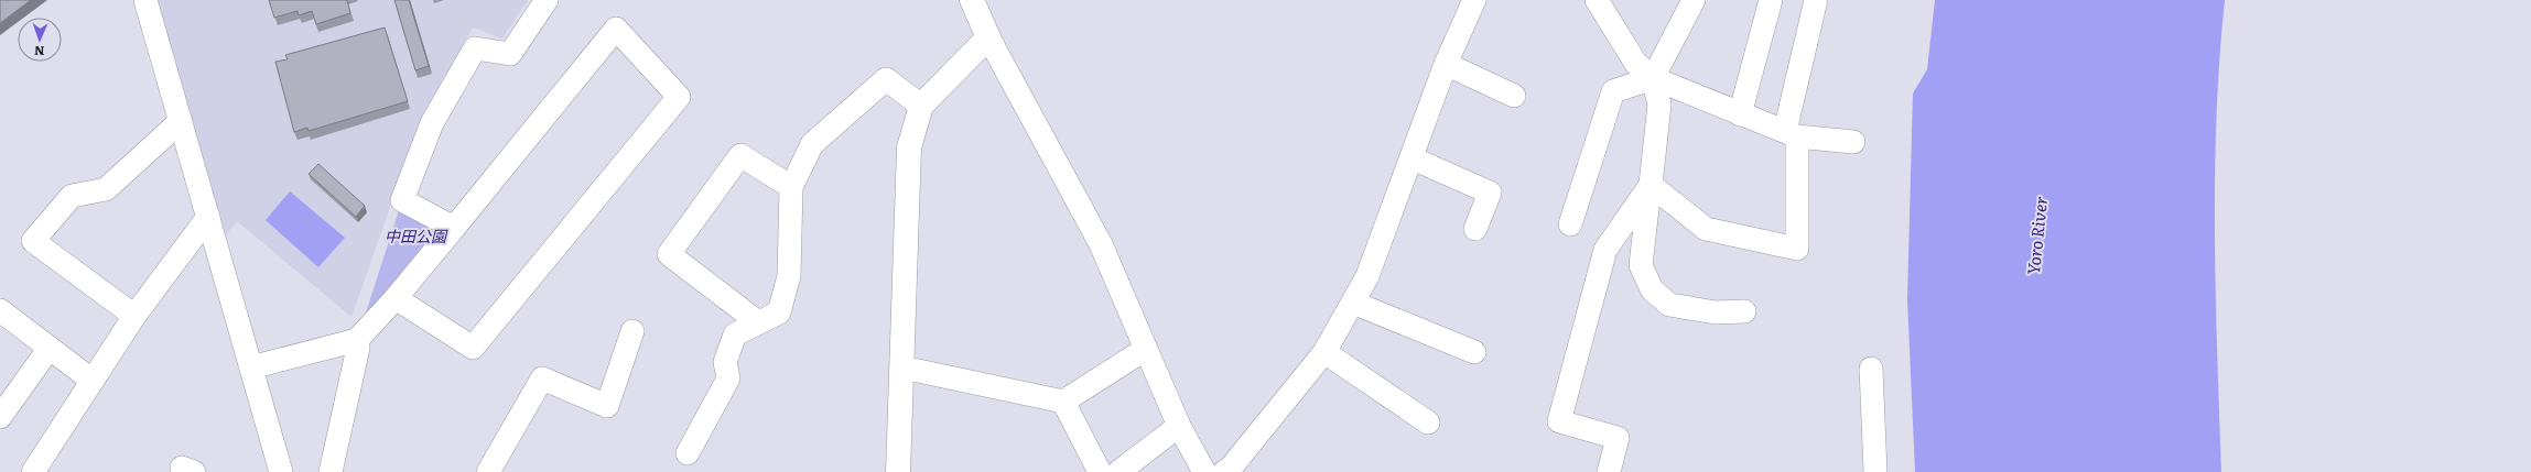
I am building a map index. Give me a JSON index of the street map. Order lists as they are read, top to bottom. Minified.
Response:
{"water":["Yoro River"],"parks":["中田公園"],"north":"bottom"}
